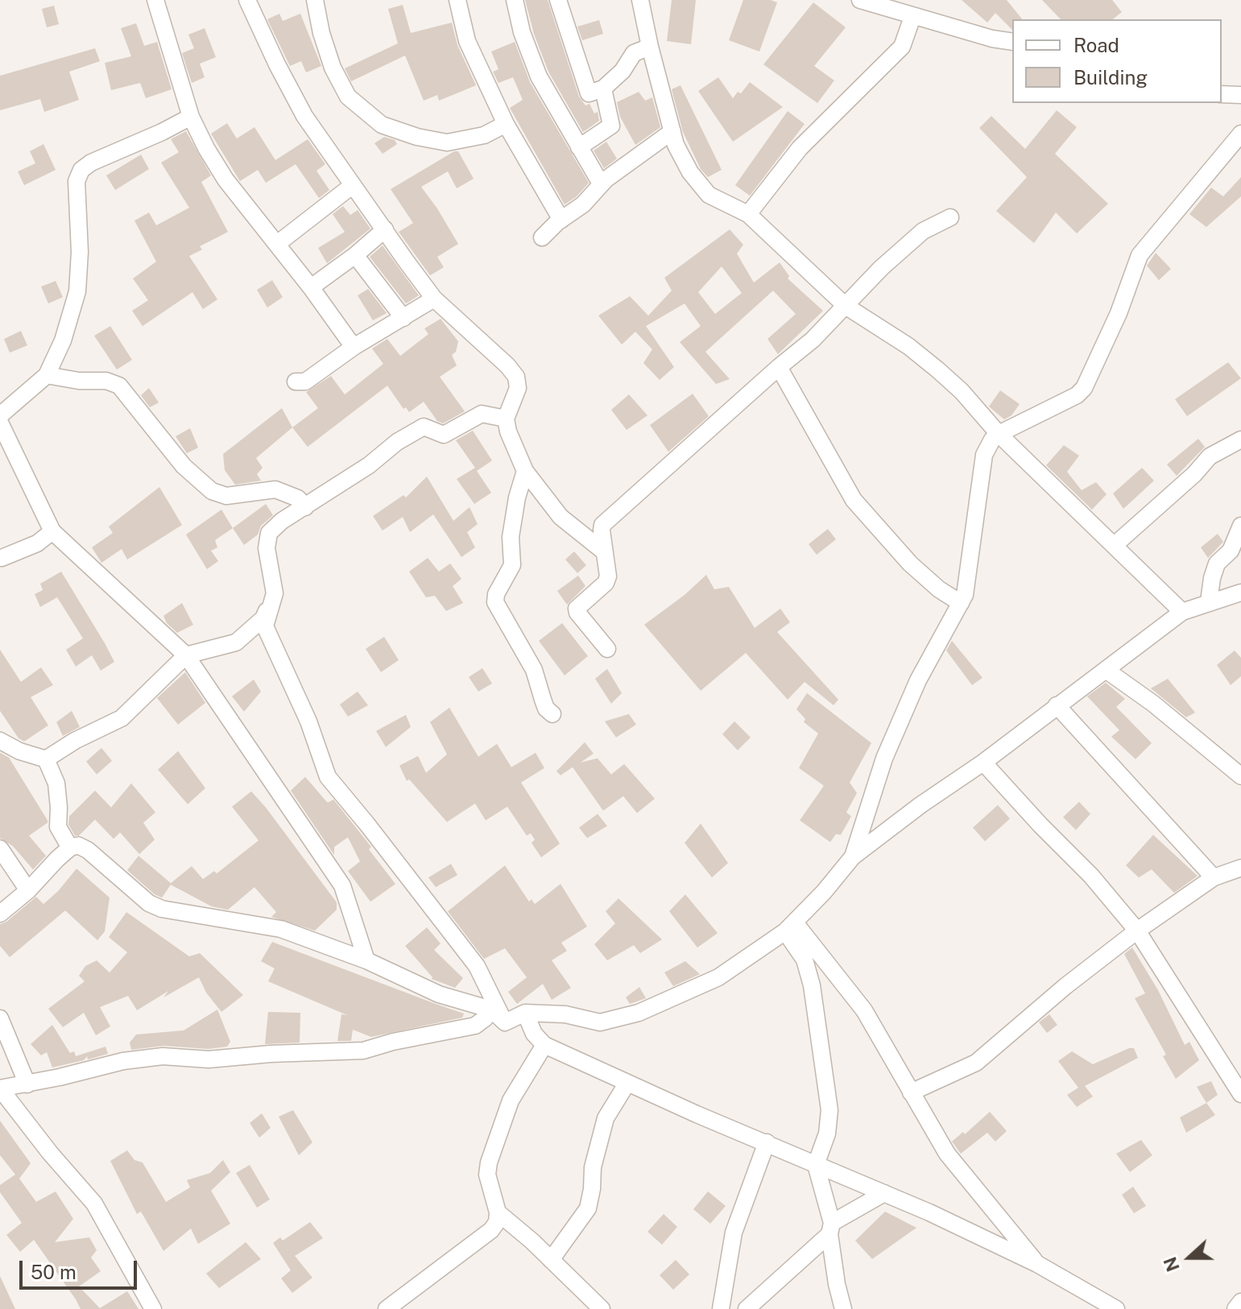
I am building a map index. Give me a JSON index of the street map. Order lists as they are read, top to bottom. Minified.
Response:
{"legend":["Road","Building"],"scale_bar":"50 m","north":"left"}
